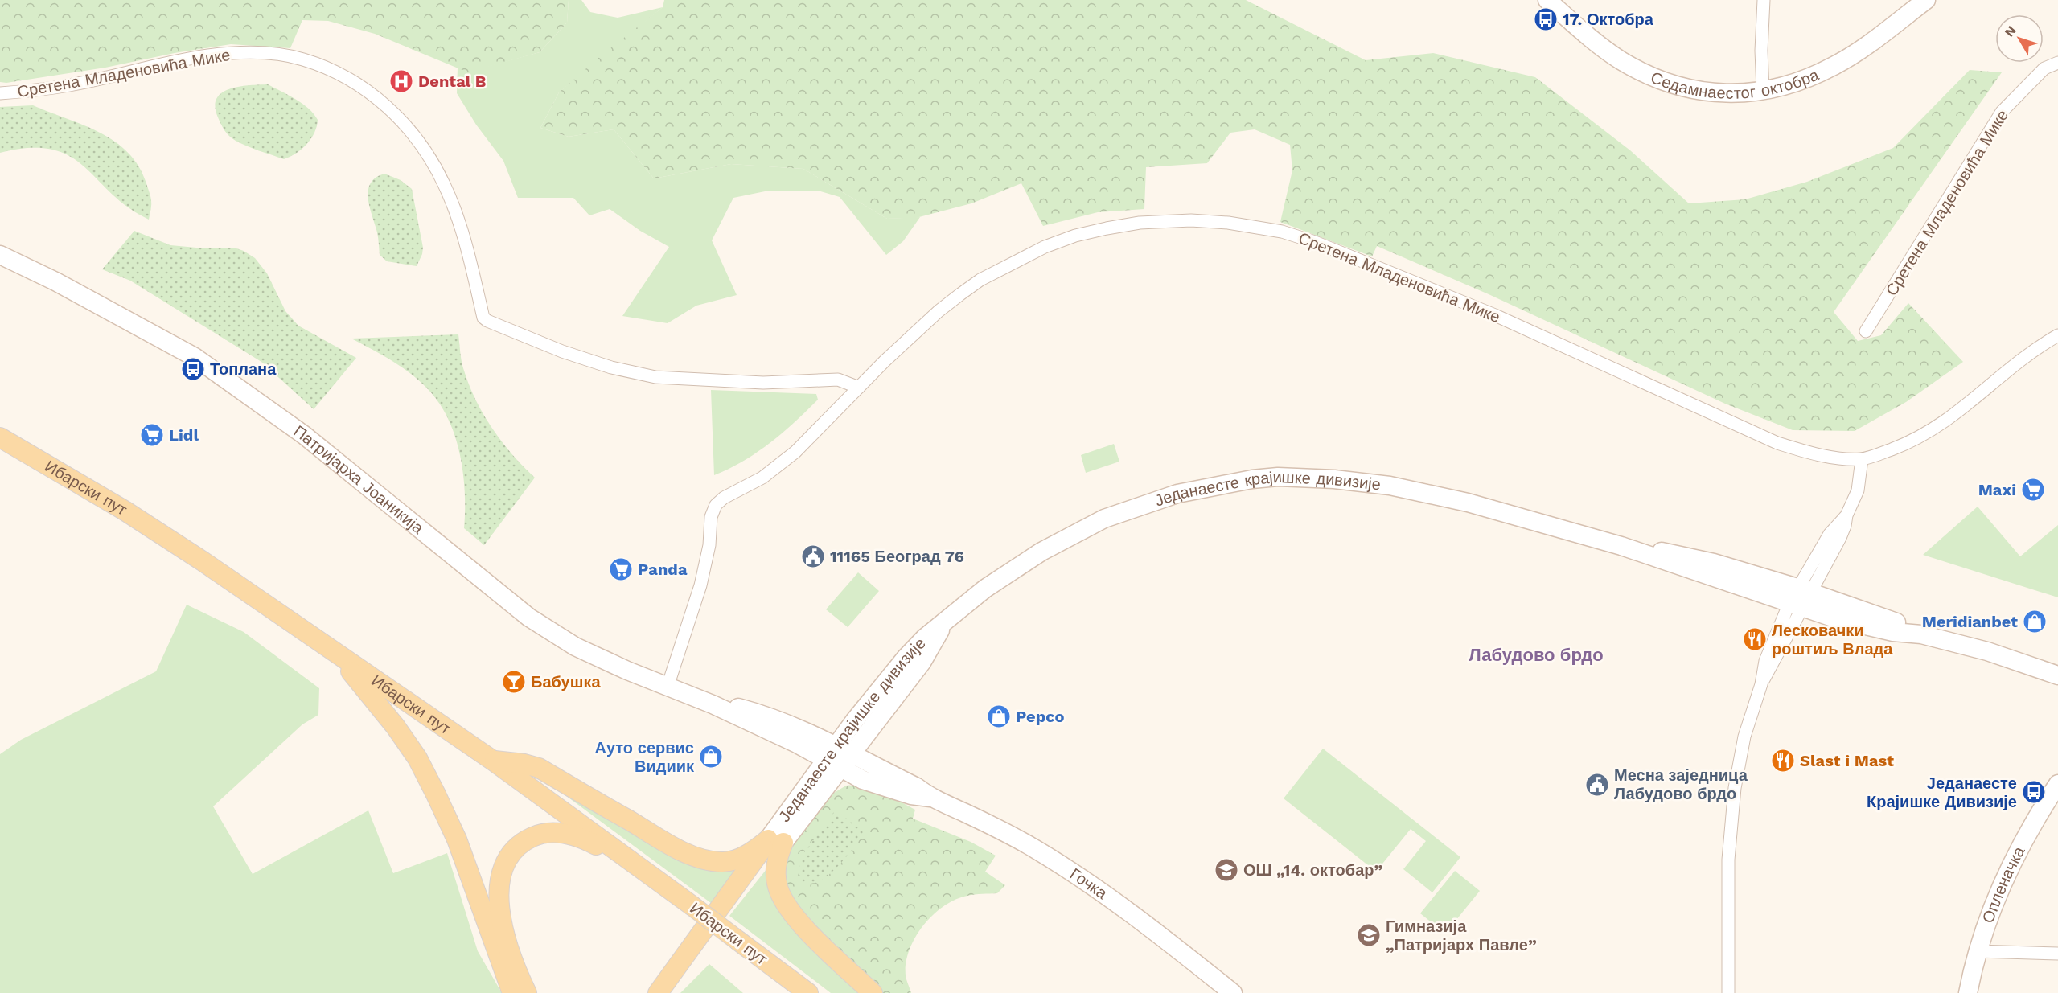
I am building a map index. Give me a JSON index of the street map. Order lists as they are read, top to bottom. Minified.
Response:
{"streets":{"main road":["Ибарски пут"],"street":["Седамнаестог октобра","Сретена Младеновића Мике","Патријарха Јоаникија","Једанаесте крајишке дивизије","Гочка","Опленачка"]},"crossings":[["Патријарха Јоаникија","Једанаесте крајишке дивизије"],["Патријарха Јоаникија","Гочка"],["Једанаесте крајишке дивизије","Гочка"]],"districts":["Лабудово брдо"],"places":{"bus stop":["17. Октобра","Топлана","Једанаесте Крајишке Дивизије"],"hospital":["Dental B"],"supermarket":["Lidl","Maxi","Panda"],"public building":["11165 Београд 76","Месна заједница Лабудово брдо"],"shop":["Meridianbet","Pepco","Ауто сервис Видиик"],"restaurant":["Лесковачки роштиљ Влада","Slast i Mast"],"bar":["Бабушка"],"school or university":["ОШ „14. октобар”","Гимназија „Патријарх Павле”"]},"north":"top left"}
